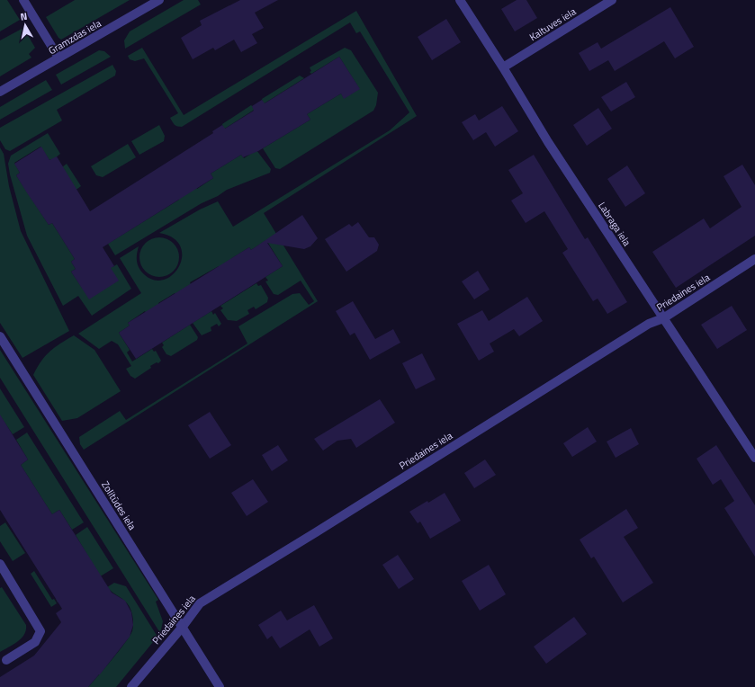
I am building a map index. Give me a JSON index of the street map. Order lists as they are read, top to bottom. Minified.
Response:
{"streets":{"street":["Kaltuves iela","Gramzdas iela","Labraga iela","Priedaines iela","Zolitūdes iela"]},"crossings":[["Kaltuves iela","Labraga iela"],["Labraga iela","Priedaines iela"],["Priedaines iela","Zolitūdes iela"]],"north":"top"}
